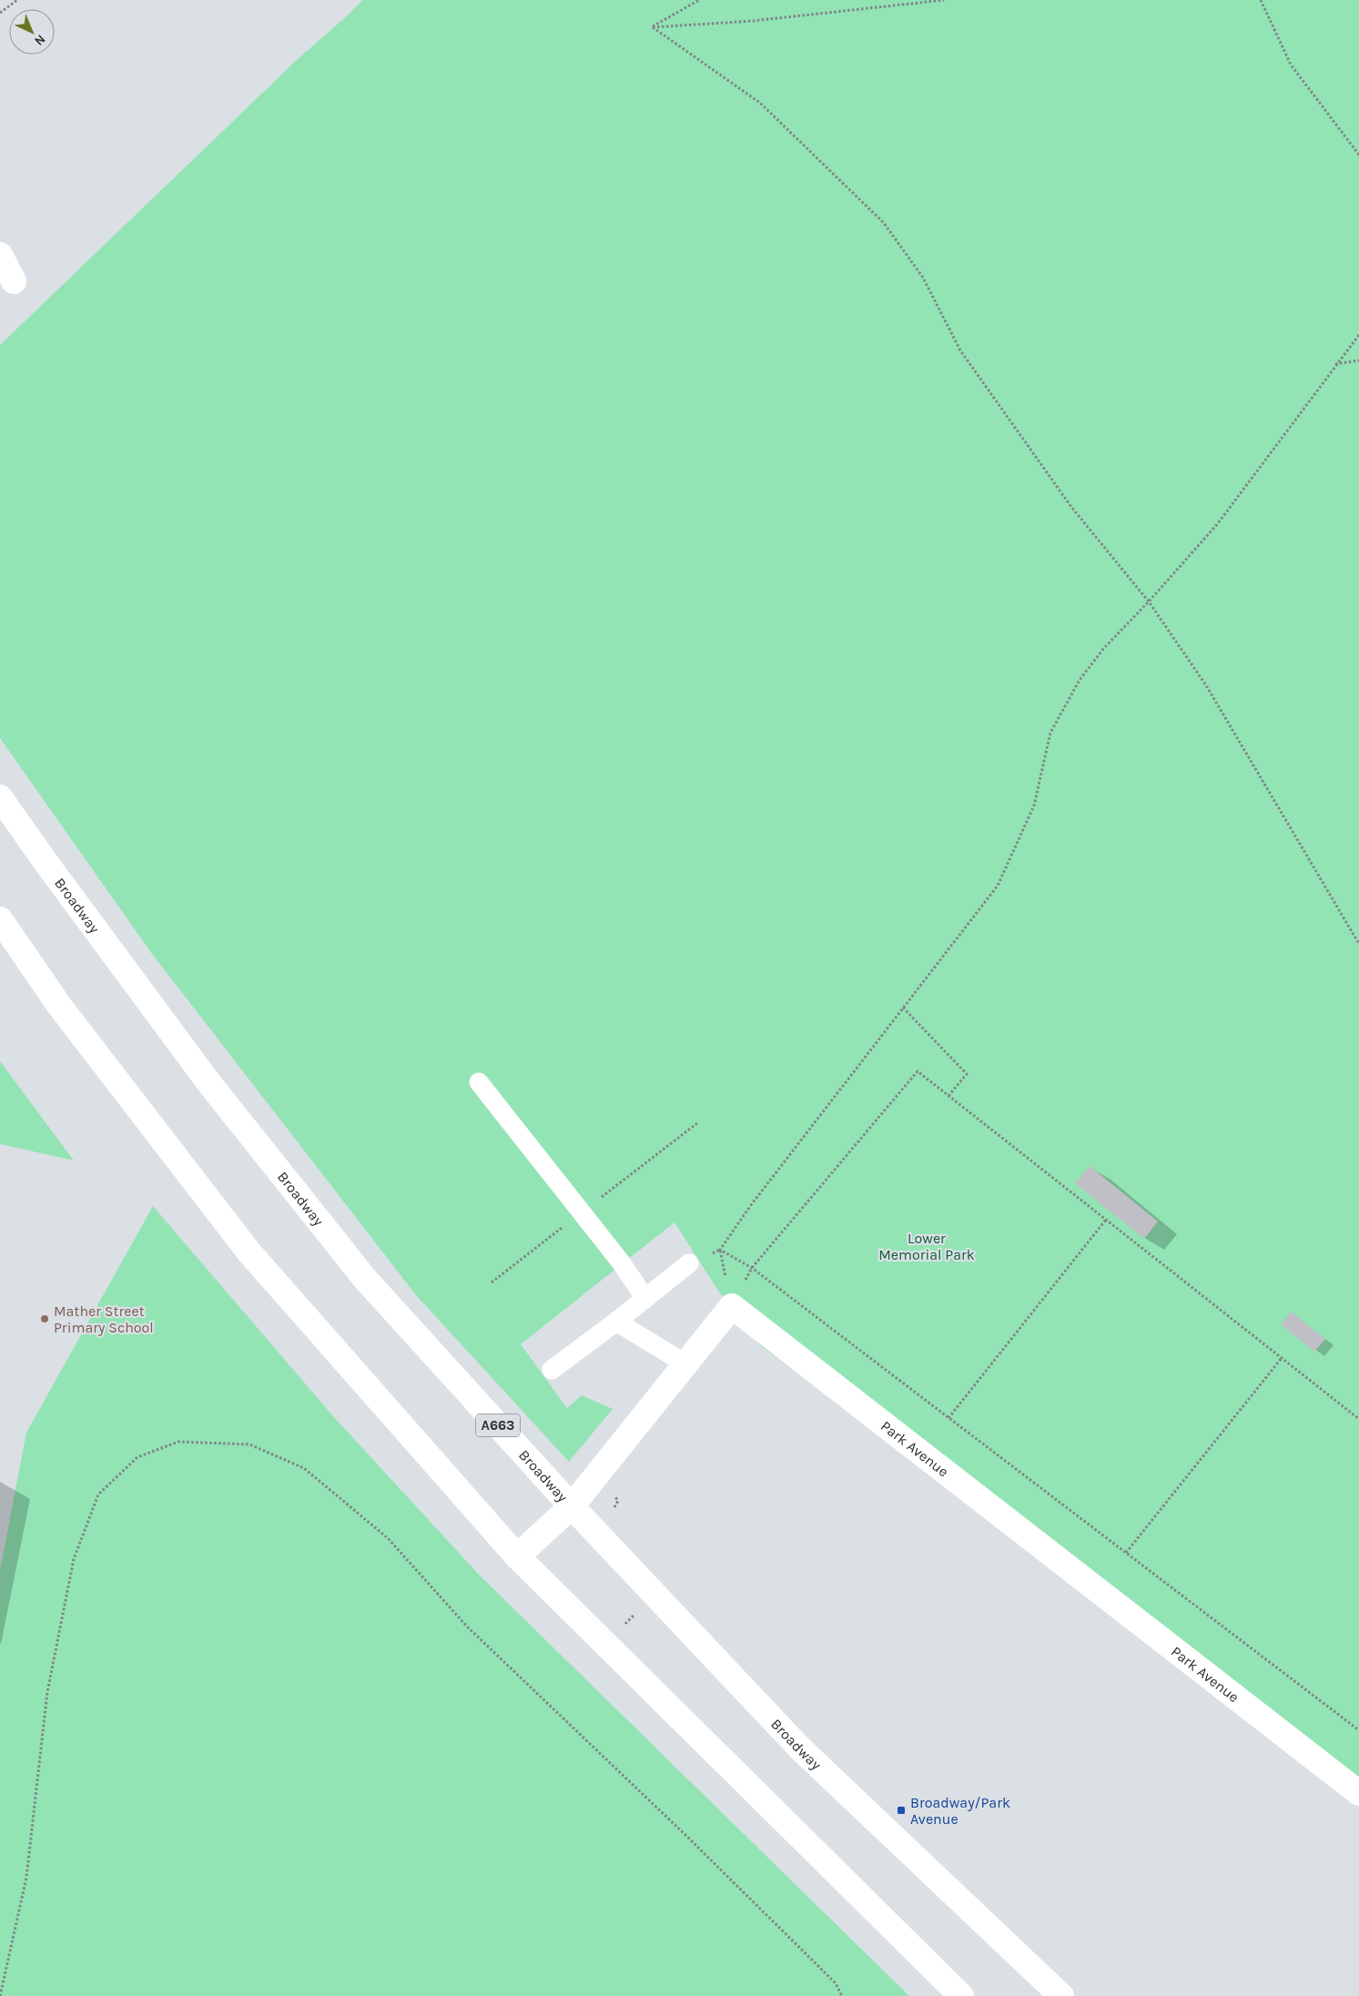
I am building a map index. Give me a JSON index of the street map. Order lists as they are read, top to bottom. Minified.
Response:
{"streets":{"main road":["Broadway","A663","Park Avenue"]},"crossings":[["Broadway","Park Avenue"]],"parks":["Lower Memorial Park"],"places":{"other":["Mather Street Primary School"],"transit":["Broadway/Park Avenue"]},"north":"bottom right"}
